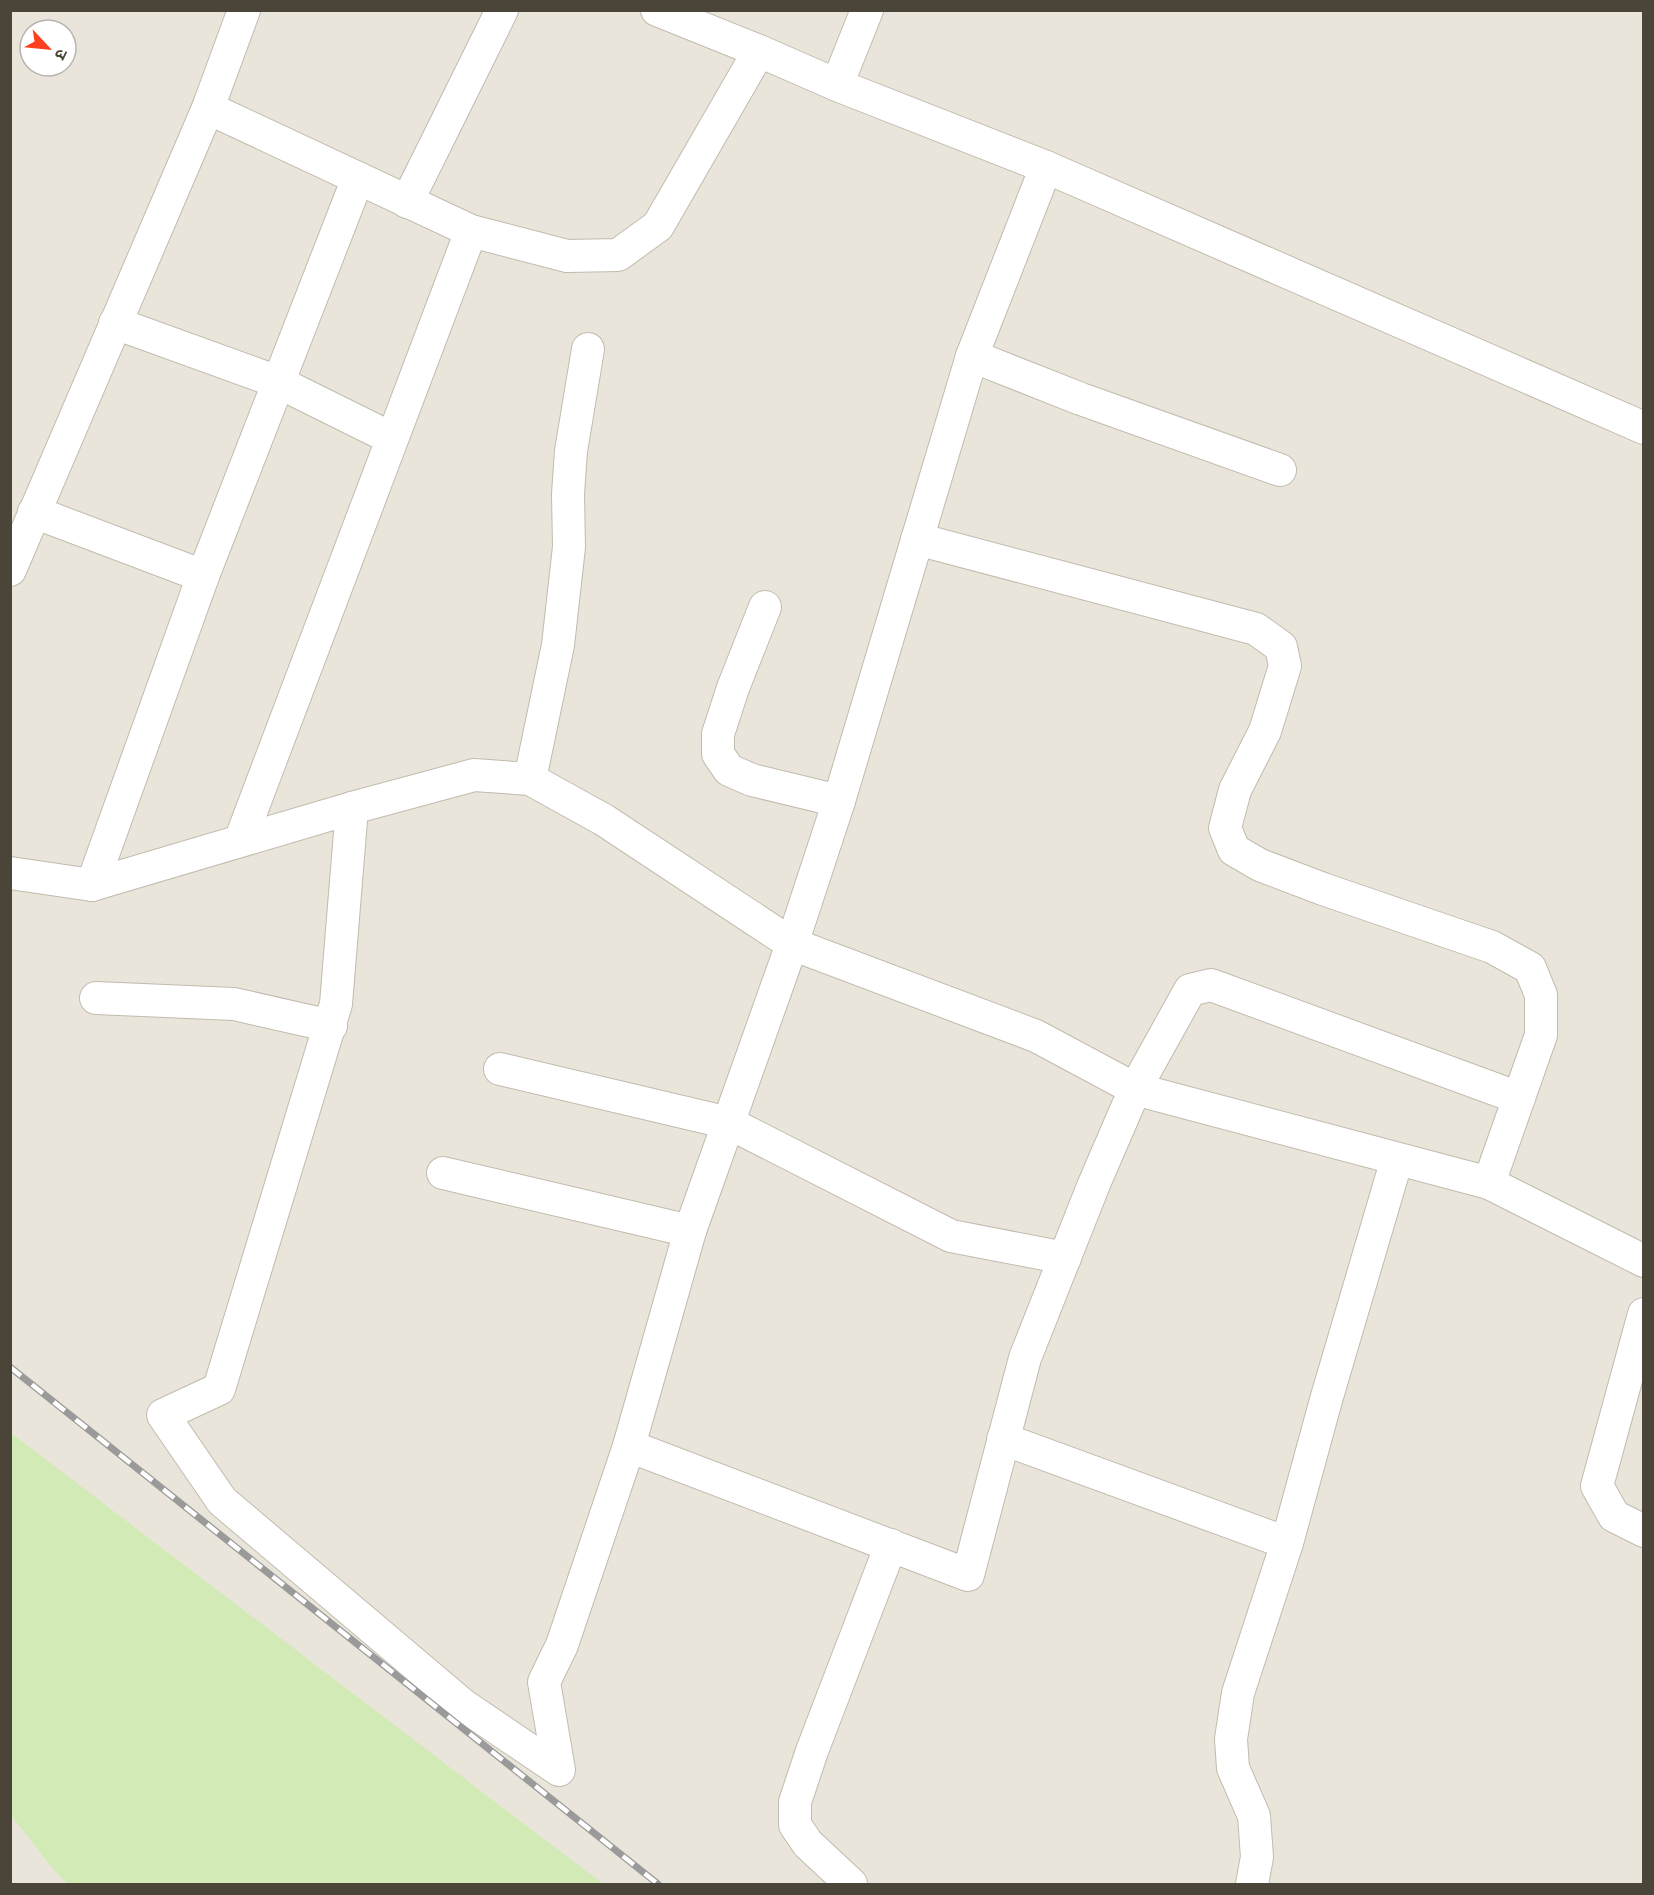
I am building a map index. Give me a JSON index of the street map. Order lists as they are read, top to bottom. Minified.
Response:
{"north":"bottom right"}
